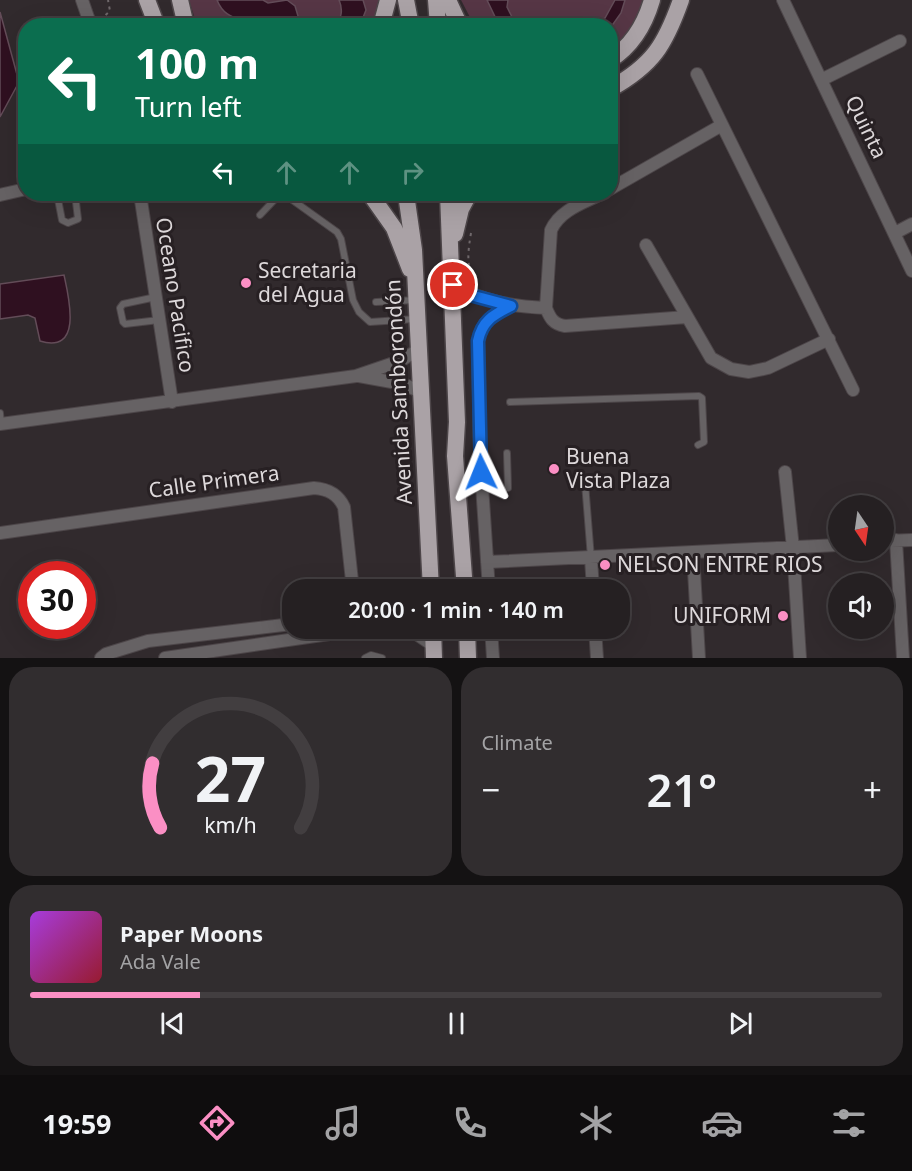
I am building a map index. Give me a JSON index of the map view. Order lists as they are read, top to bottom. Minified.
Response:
{"streets":{"highway":["Avenida Samborondón"],"street":["Quinta","Oceano Pacifico","Calle Primera"]},"crossings":[["Oceano Pacifico","Avenida Samborondón"]],"places":["Secretaria del Agua","Buena Vista Plaza","NELSON ENTRE RIOS","UNIFORM"],"north":"bottom","page":{"turn":["100 m","Turn left"],"limit":"30","trip":"20:00 · 1 min · 140 m","tile":"Climate","heat":["−","21°","+"],"song":["Paper Moons","Ada Vale"],"tabs":"19:59","gauge":["27","km/h"]}}
